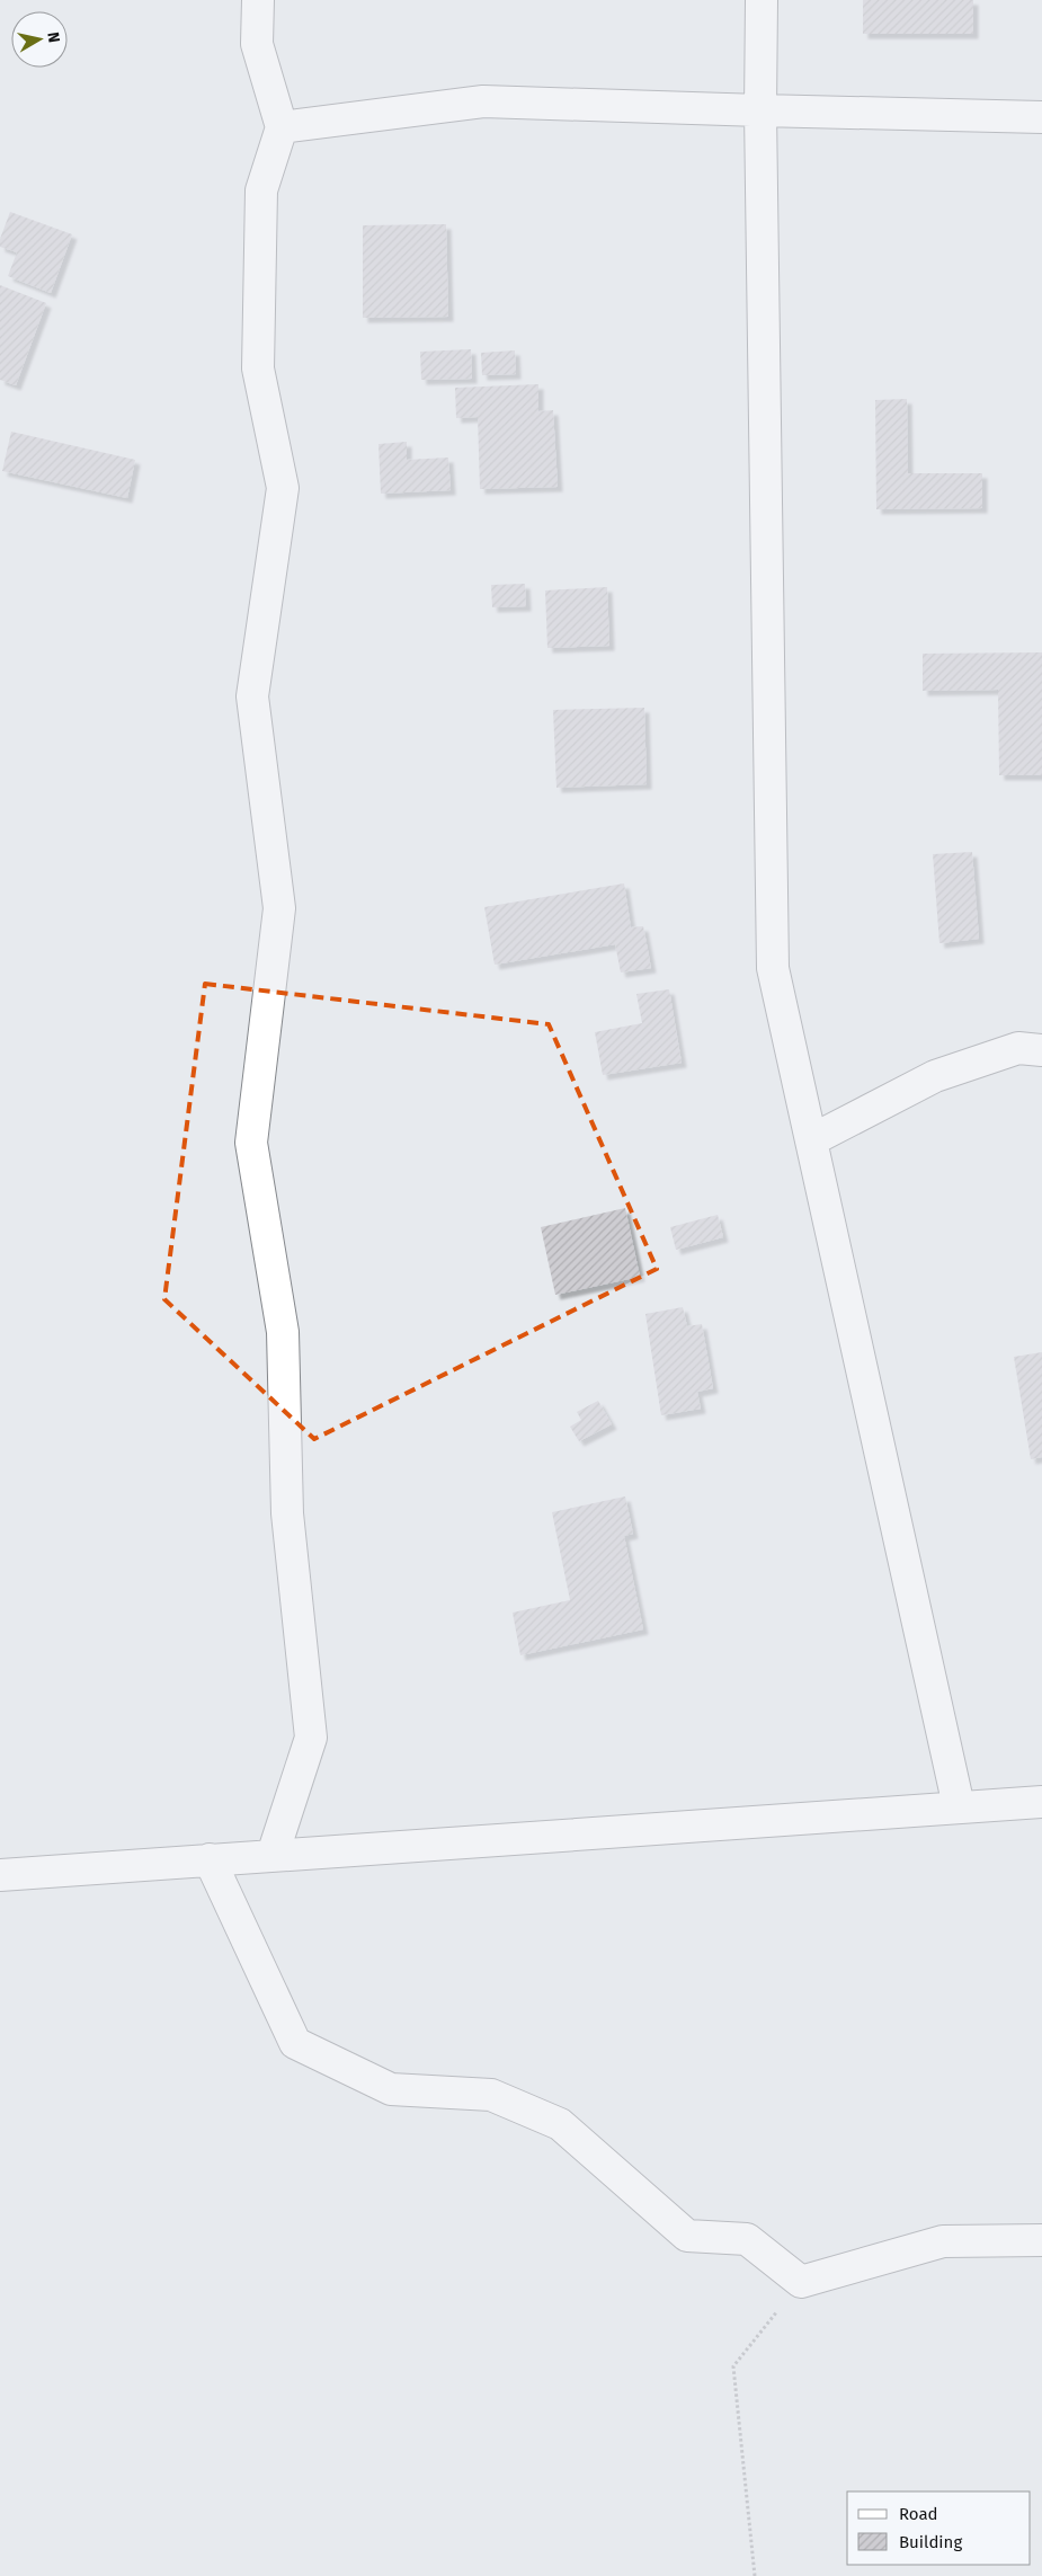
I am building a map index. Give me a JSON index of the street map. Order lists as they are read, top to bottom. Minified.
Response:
{"legend":["Road","Building"],"north":"right"}
